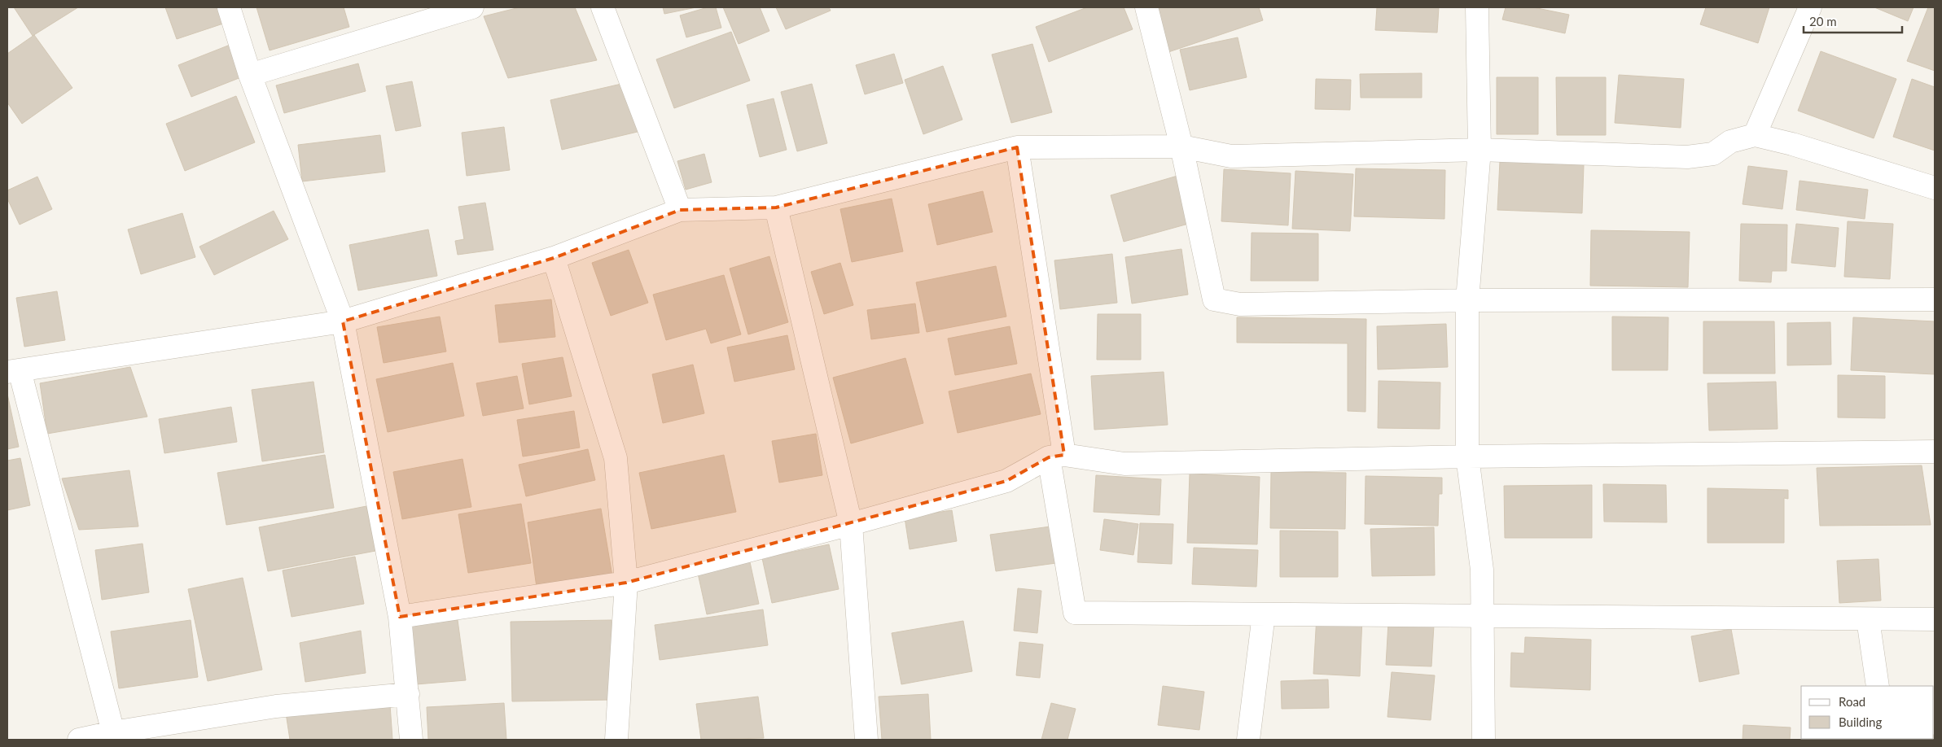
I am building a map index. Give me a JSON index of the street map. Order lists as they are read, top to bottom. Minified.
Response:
{"legend":["Road","Building"],"scale_bar":"20 m"}
